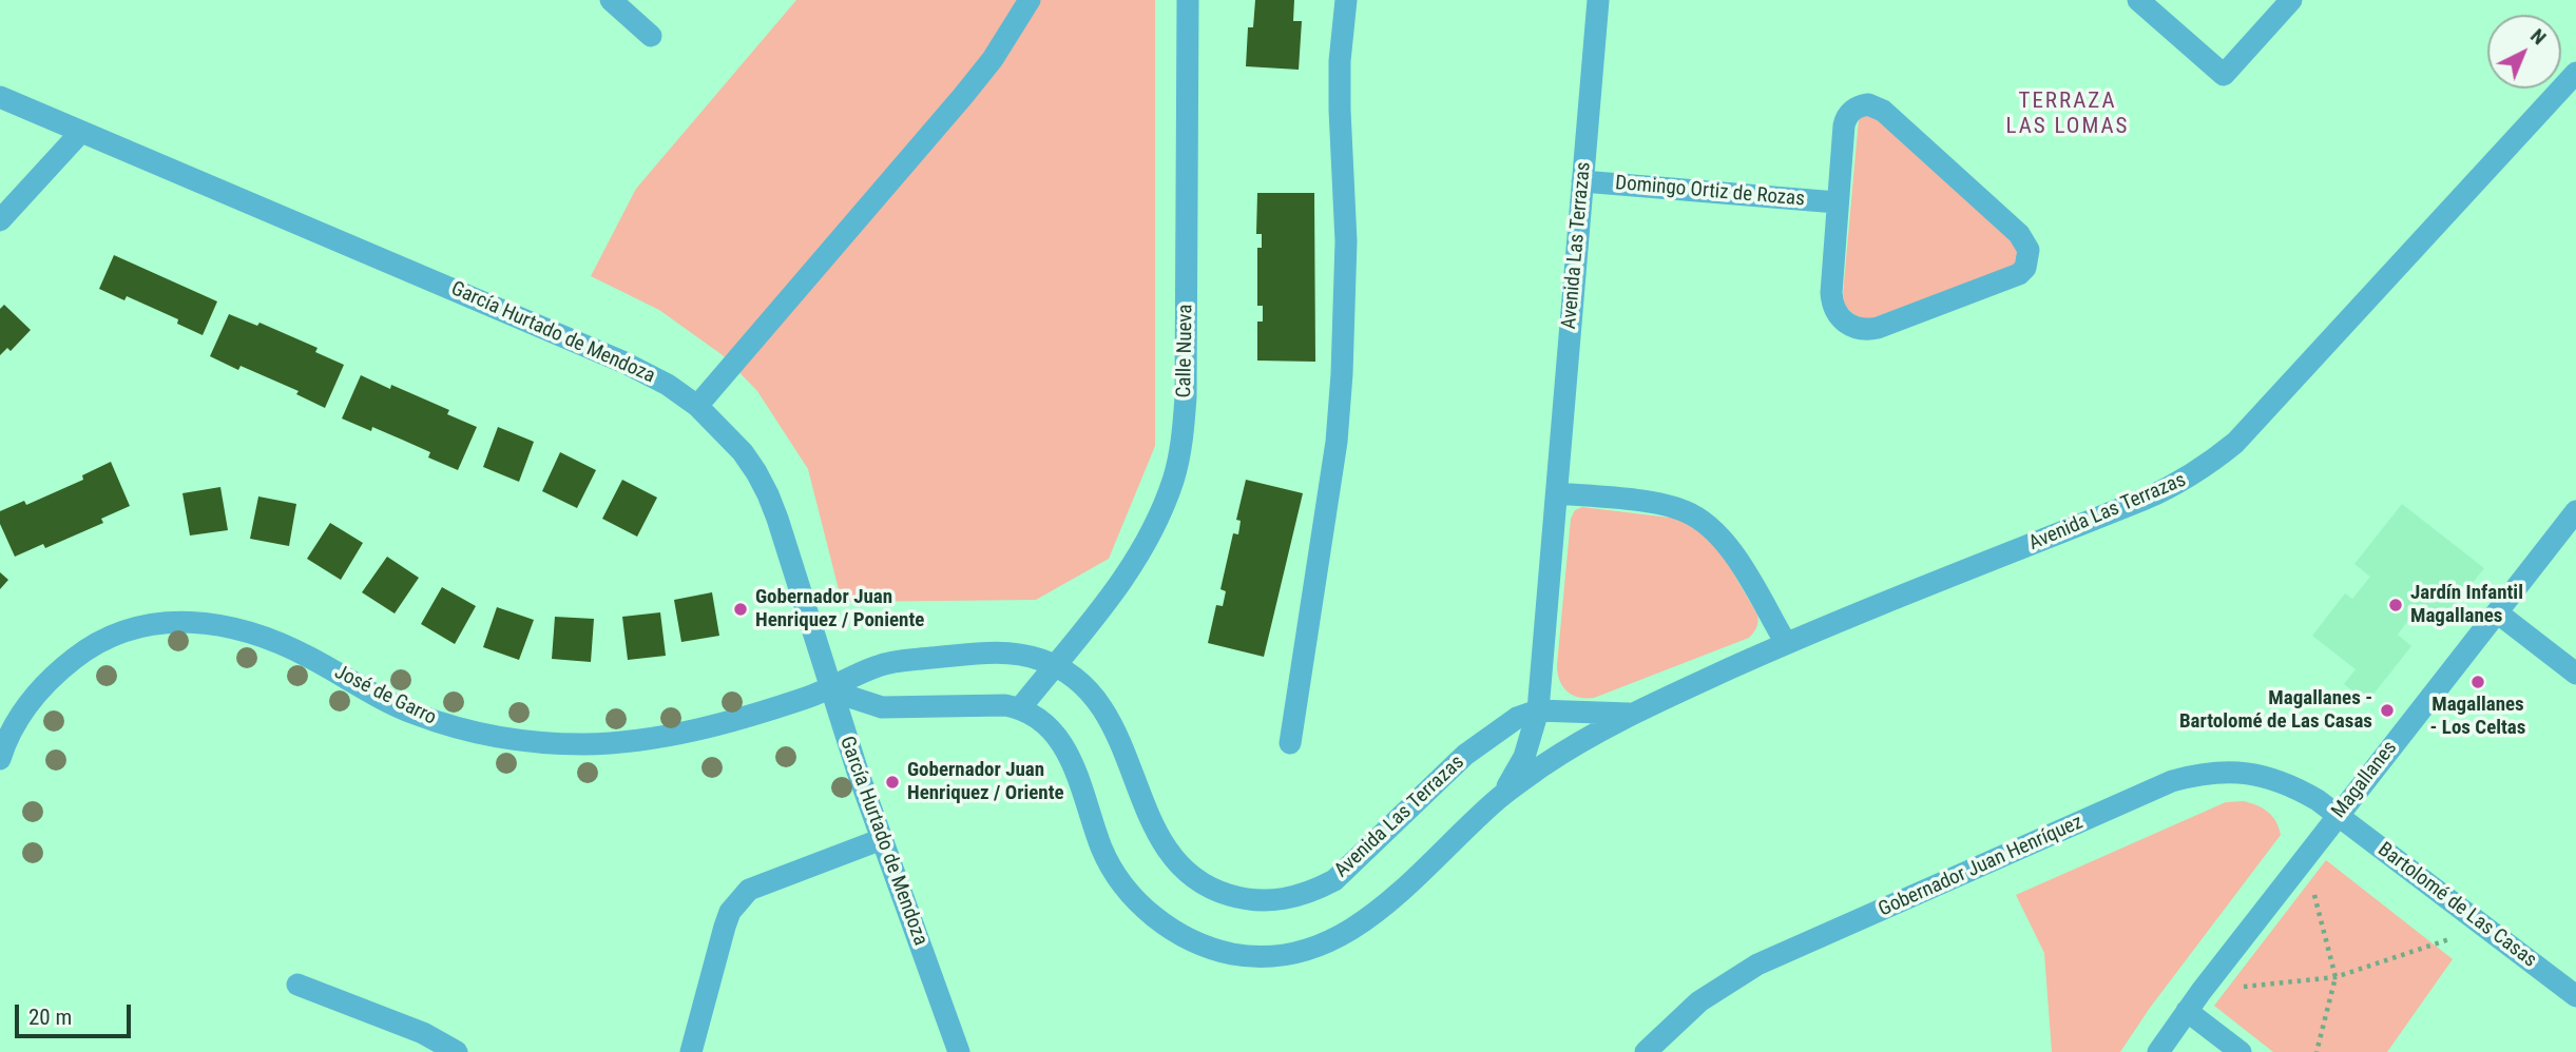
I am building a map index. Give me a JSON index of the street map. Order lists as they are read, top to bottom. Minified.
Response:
{"streets":{"street":["Domingo Ortiz de Rozas","Avenida Las Terrazas","García Hurtado de Mendoza","Calle Nueva","José de Garro","Magallanes","Gobernador Juan Henríquez","Bartolomé de Las Casas"]},"crossings":[["Domingo Ortiz de Rozas","Avenida Las Terrazas"],["Avenida Las Terrazas","García Hurtado de Mendoza"],["Avenida Las Terrazas","Calle Nueva"],["Avenida Las Terrazas","José de Garro"],["García Hurtado de Mendoza","José de Garro"],["Magallanes","Gobernador Juan Henríquez"],["Magallanes","Bartolomé de Las Casas"],["Gobernador Juan Henríquez","Bartolomé de Las Casas"]],"districts":["TERRAZA LAS LOMAS"],"places":["Jardín Infantil Magallanes","Gobernador Juan Henriquez / Poniente","Magallanes - Los Celtas","Magallanes - Bartolomé de Las Casas","Gobernador Juan Henriquez / Oriente"],"scale_bar":"20 m","north":"top right"}
